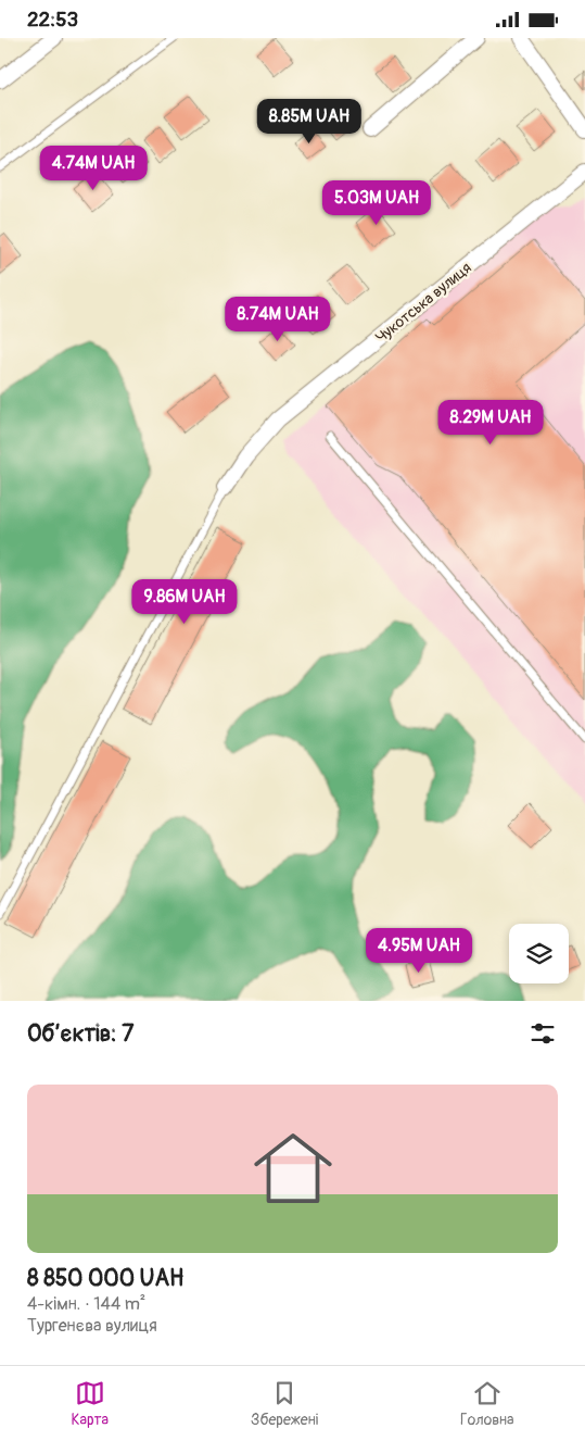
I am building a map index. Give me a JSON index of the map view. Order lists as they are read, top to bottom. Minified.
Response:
{"streets":{"street":["Чукотська вулиця"]},"page":{"status":"22:53","price":["8.85M UAH","4.74M UAH","5.03M UAH","8.74M UAH","8.29M UAH","9.86M UAH","4.95M UAH"],"heading":"Об’єктів: 7","list":[{"name":"8 850 000 UAH","note":"4-кімн. · 144 m² · Тургенєва вулиця"}],"tabs":["Карта","Збережені","Головна"]}}
